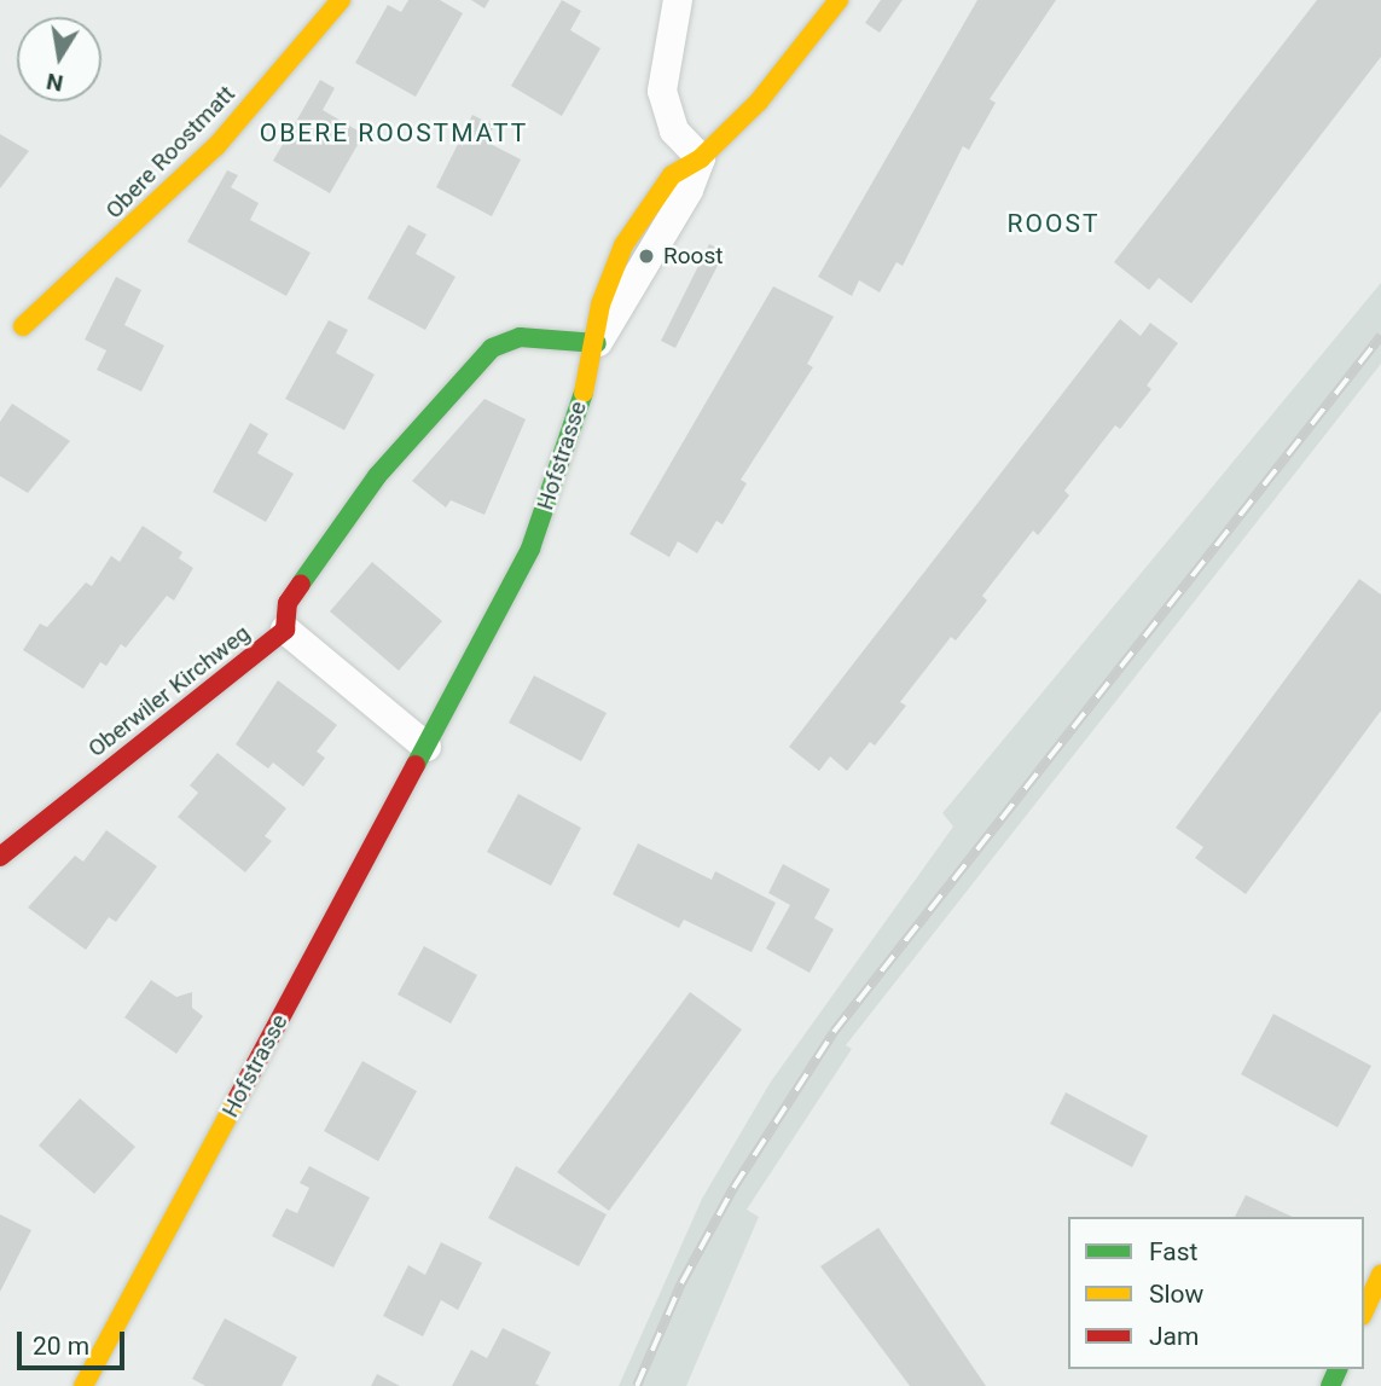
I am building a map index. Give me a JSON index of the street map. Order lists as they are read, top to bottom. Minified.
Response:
{"streets":{"street":["Obere Roostmatt","Hofstrasse","Oberwiler Kirchweg"]},"crossings":[["Hofstrasse","Oberwiler Kirchweg"]],"districts":["OBERE ROOSTMATT","ROOST"],"places":["Roost"],"legend":["Fast","Slow","Jam"],"scale_bar":"20 m","north":"bottom"}
